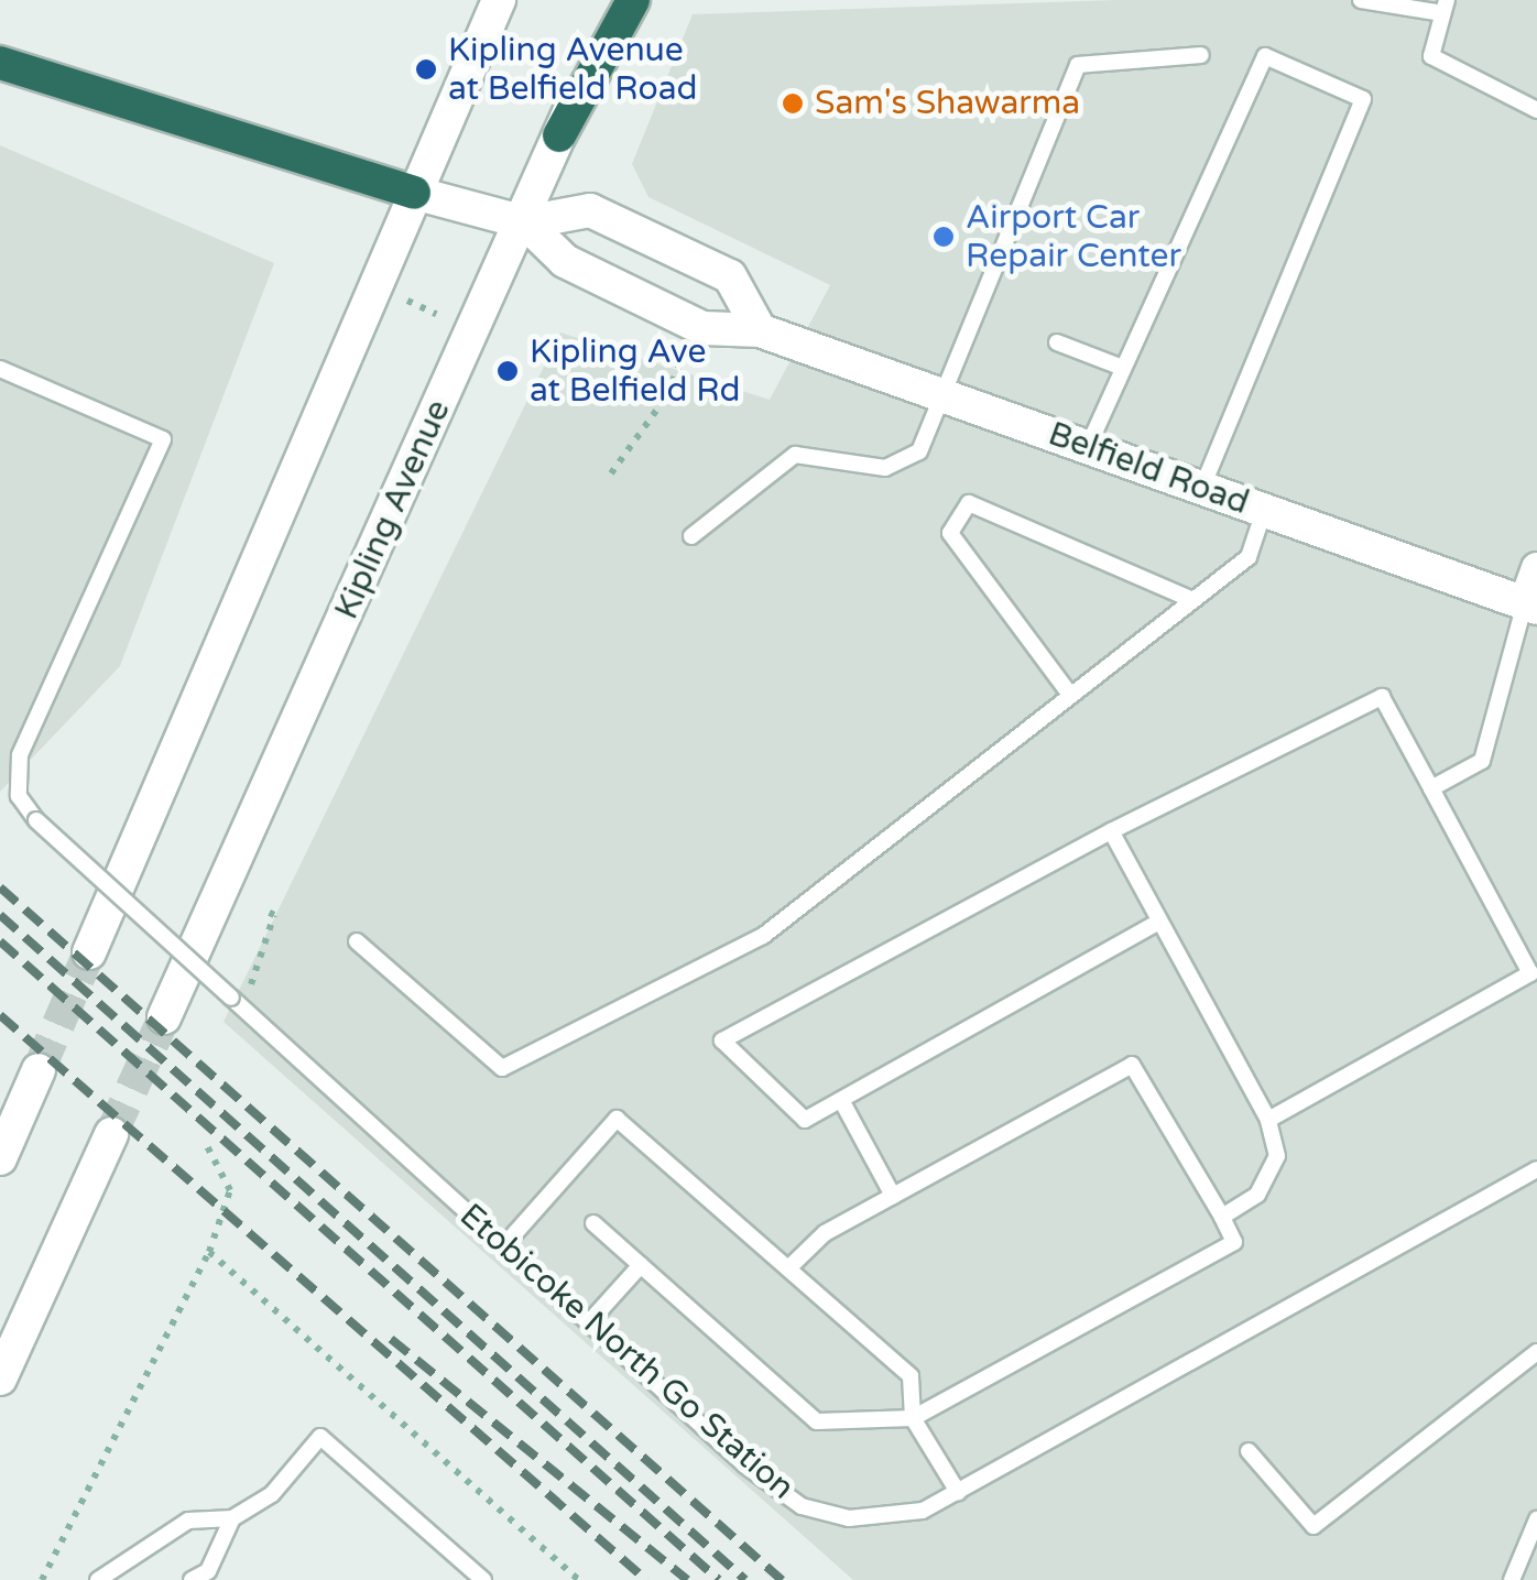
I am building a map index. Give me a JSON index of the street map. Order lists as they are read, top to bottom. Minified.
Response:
{"streets":{"main road":["Belfield Road","Kipling Avenue"],"lane":["Etobicoke North Go Station"]},"crossings":[["Belfield Road","Kipling Avenue"]],"places":["Kipling Avenue at Belfield Road","Sam's Shawarma","Airport Car Repair Center","Kipling Ave at Belfield Rd"]}
